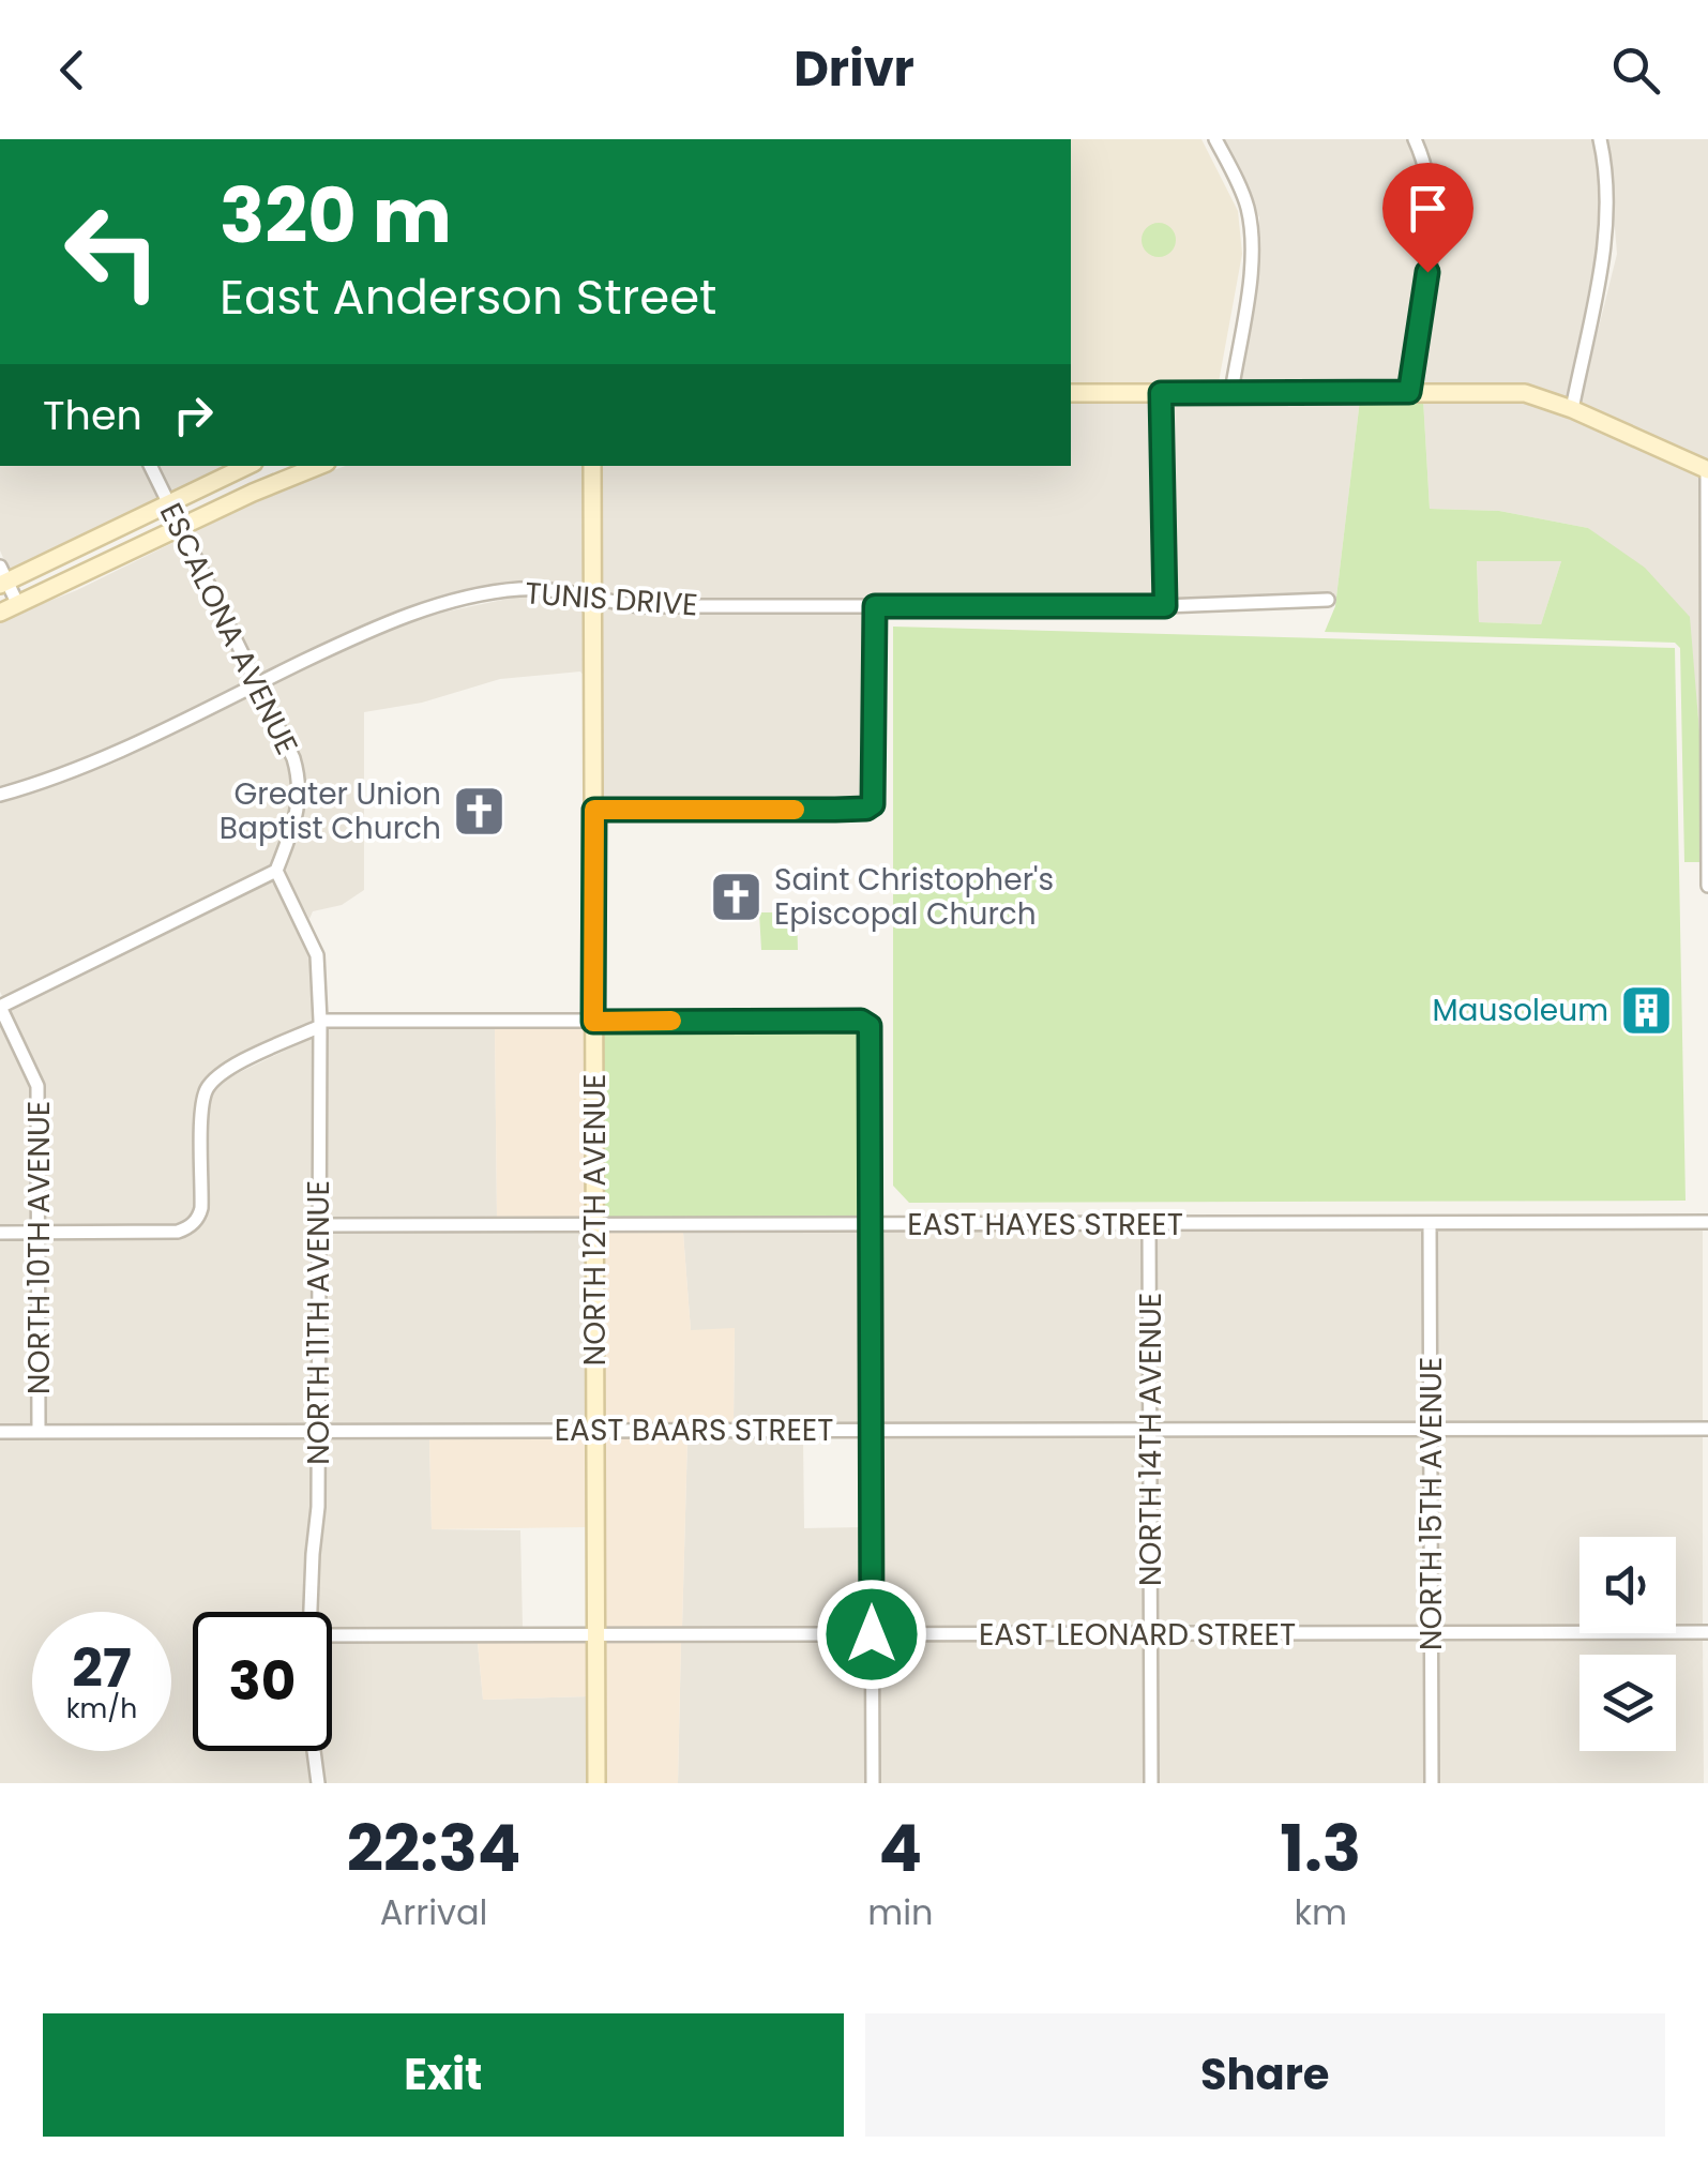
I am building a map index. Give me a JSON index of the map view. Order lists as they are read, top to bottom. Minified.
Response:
{"streets":{"street":["TUNIS DRIVE","ESCALONA AVENUE","NORTH 12TH AVENUE","EAST HAYES STREET","NORTH 10TH AVENUE","NORTH 11TH AVENUE","EAST BAARS STREET","NORTH 14TH AVENUE","NORTH 15TH AVENUE","EAST LEONARD STREET"]},"crossings":[["TUNIS DRIVE","ESCALONA AVENUE"],["TUNIS DRIVE","NORTH 12TH AVENUE"],["ESCALONA AVENUE","NORTH 11TH AVENUE"],["NORTH 12TH AVENUE","EAST HAYES STREET"],["NORTH 12TH AVENUE","EAST BAARS STREET"],["NORTH 12TH AVENUE","EAST LEONARD STREET"],["EAST HAYES STREET","NORTH 11TH AVENUE"],["EAST HAYES STREET","NORTH 14TH AVENUE"],["EAST HAYES STREET","NORTH 15TH AVENUE"],["NORTH 10TH AVENUE","EAST BAARS STREET"],["NORTH 11TH AVENUE","EAST BAARS STREET"],["EAST BAARS STREET","NORTH 14TH AVENUE"],["EAST BAARS STREET","NORTH 15TH AVENUE"],["NORTH 14TH AVENUE","EAST LEONARD STREET"],["NORTH 15TH AVENUE","EAST LEONARD STREET"]],"places":{"church":["Greater Union Baptist Church","Saint Christopher's Episcopal Church"],"building":["Mausoleum"]},"page":{"header":"Drivr","turn":["320 m","East Anderson Street"],"then":"Then","speed":"27 km/h","limit":"30","eta":["22:34","Arrival","4","min","1.3","km"],"buttons":["Exit","Share"]}}
